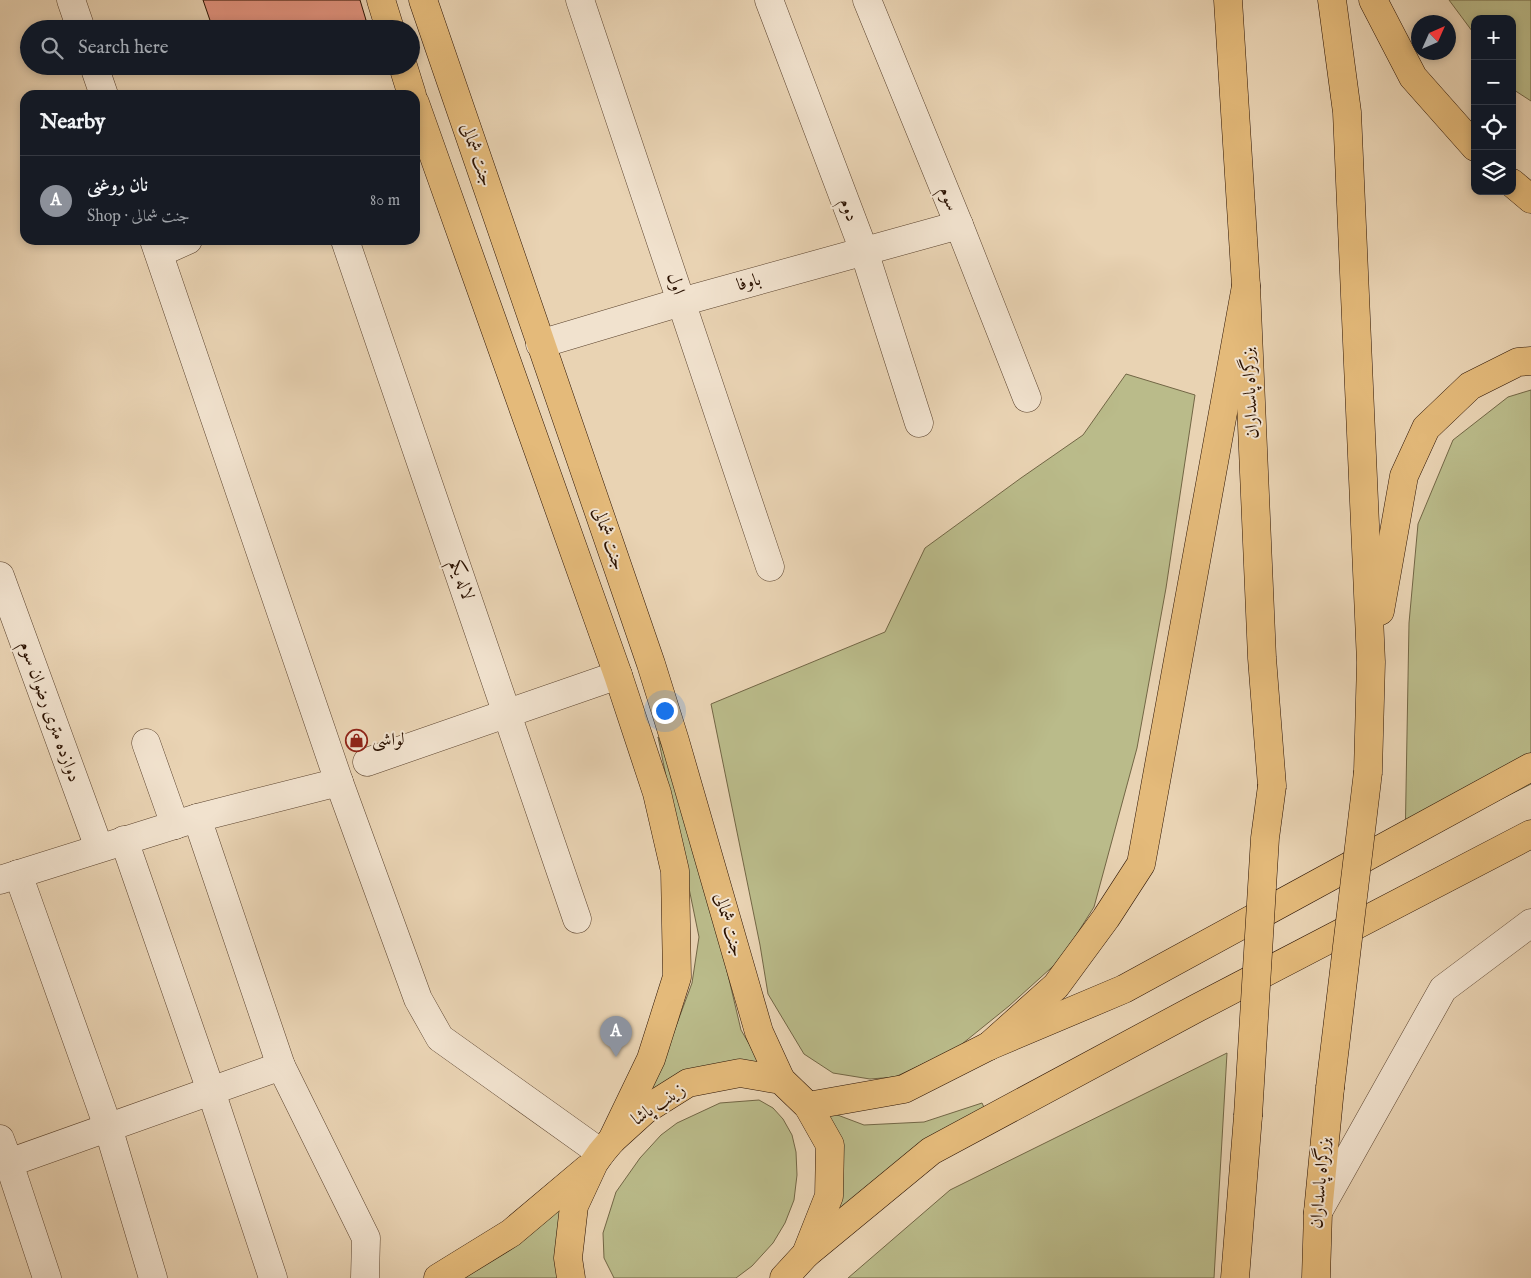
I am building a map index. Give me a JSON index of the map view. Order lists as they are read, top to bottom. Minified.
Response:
{"streets":{"main road":["جنت شمالی","بزرگراه پاسداران","زینب پاشا"],"street":["سوم","دوم","باوفا","اول","لاله یکم","دوازده متری رضوان سوم"]},"crossings":[["جنت شمالی","باوفا"],["جنت شمالی","زینب پاشا"],["سوم","باوفا"],["دوم","باوفا"],["باوفا","اول"]],"places":{"shop":["لواشی"]},"north":"top right","page":{"map_buttons":["+","−"],"search":"Search here","heading":"Nearby","list":[{"mark":"A","name":"نان روغنی","note":"Shop · جنت شمالی","value":"80 m"}],"pins":"A"}}
